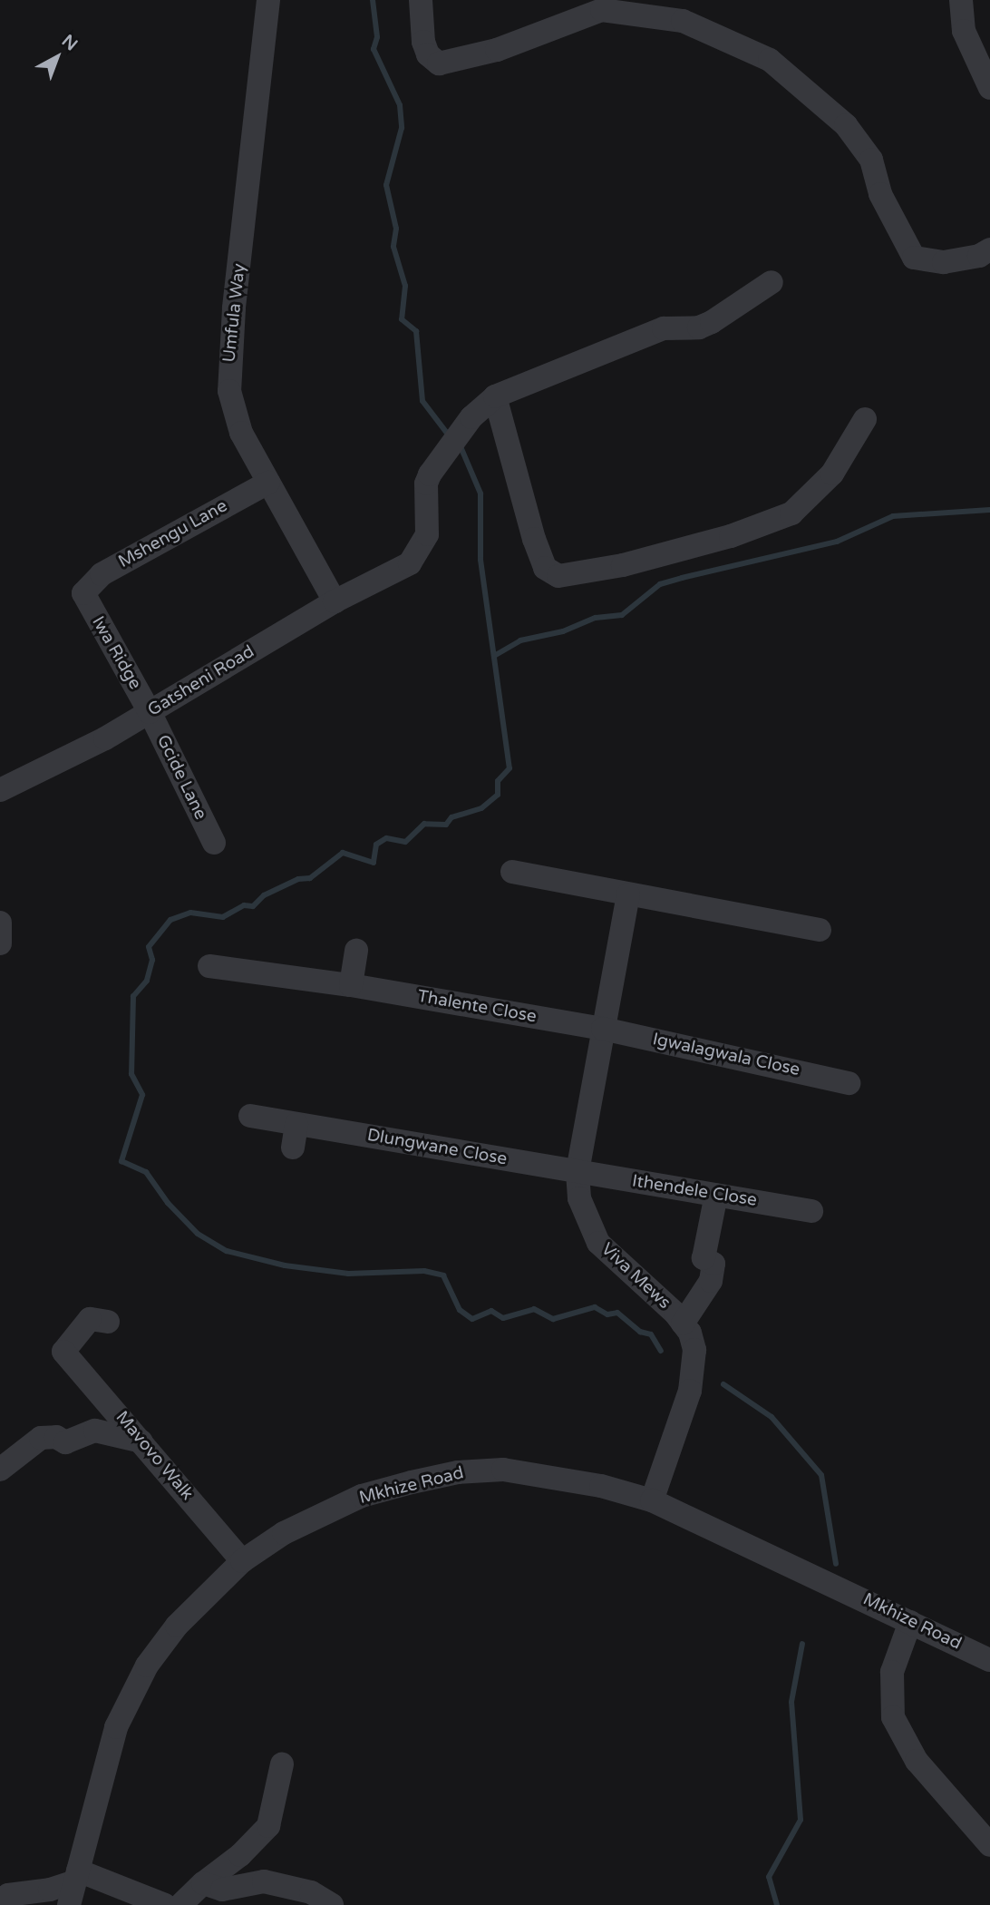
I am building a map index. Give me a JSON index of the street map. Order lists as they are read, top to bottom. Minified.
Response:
{"streets":{"street":["Umfula Way","Mshengu Lane","Iwa Ridge","Gatsheni Road","Gcide Lane","Thalente Close","Igwalagwala Close","Dlungwane Close","Ithendele Close","Viva Mews","Mavovo Walk","Mkhize Road"]},"crossings":[["Umfula Way","Mshengu Lane"],["Umfula Way","Gatsheni Road"],["Mshengu Lane","Iwa Ridge"],["Iwa Ridge","Gatsheni Road"],["Iwa Ridge","Gcide Lane"],["Gatsheni Road","Gcide Lane"],["Thalente Close","Igwalagwala Close"],["Thalente Close","Viva Mews"],["Igwalagwala Close","Viva Mews"],["Dlungwane Close","Ithendele Close"],["Dlungwane Close","Viva Mews"],["Ithendele Close","Viva Mews"],["Viva Mews","Mkhize Road"],["Mavovo Walk","Mkhize Road"]],"north":"top right"}
